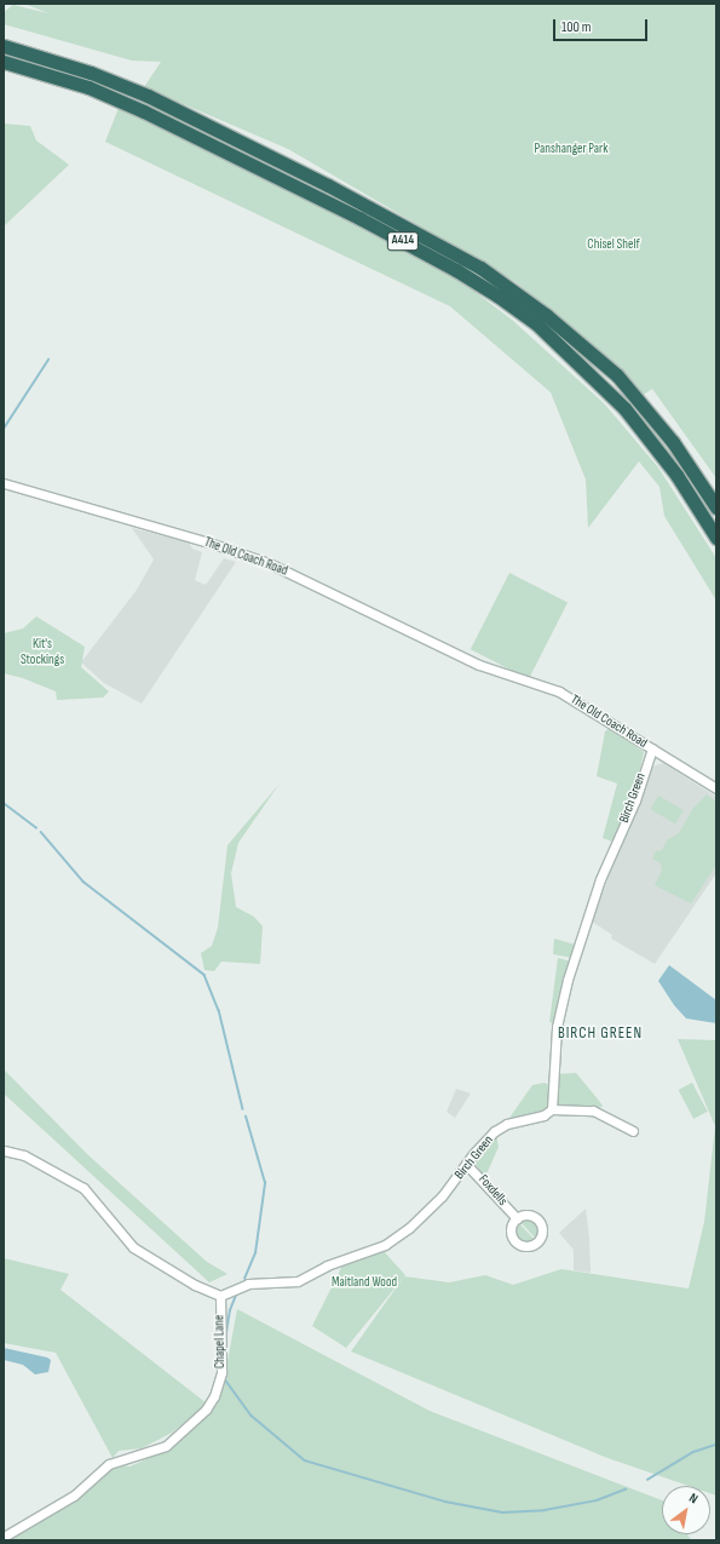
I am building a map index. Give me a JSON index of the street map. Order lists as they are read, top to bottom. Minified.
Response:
{"streets":{"highway":["A414"],"street":["The Old Coach Road","Birch Green","Foxdells","Chapel Lane"]},"crossings":[["The Old Coach Road","Birch Green"],["Birch Green","Foxdells"],["Birch Green","Chapel Lane"]],"districts":["BIRCH GREEN"],"parks":["Panshanger Park","Chisel Shelf","Kit's Stockings","Maitland Wood"],"scale_bar":"100 m","north":"top right"}
